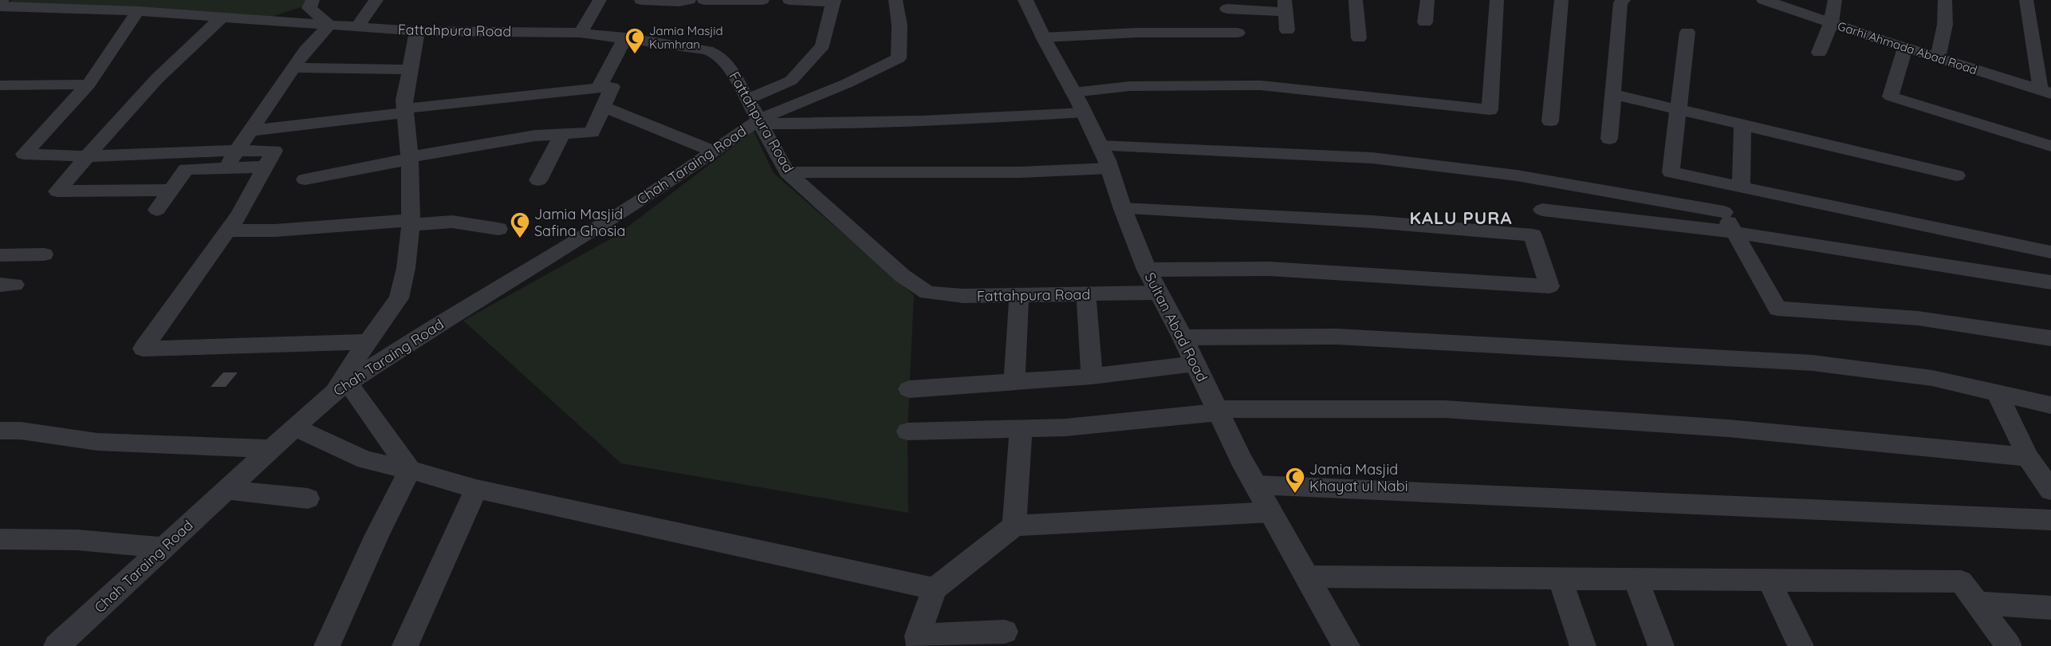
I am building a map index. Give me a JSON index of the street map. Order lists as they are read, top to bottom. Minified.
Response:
{"streets":{"street":["Fattahpura Road","Garhi Ahmada Abad Road","Chah Taraing Road","Sultan Abad Road"]},"crossings":[["Fattahpura Road","Chah Taraing Road"],["Fattahpura Road","Sultan Abad Road"]],"districts":["KALU PURA"],"places":{"mosque":["Jamia Masjid Kumhran","Jamia Masjid Safina Ghosia","Jamia Masjid Khayat ul Nabi"]}}
